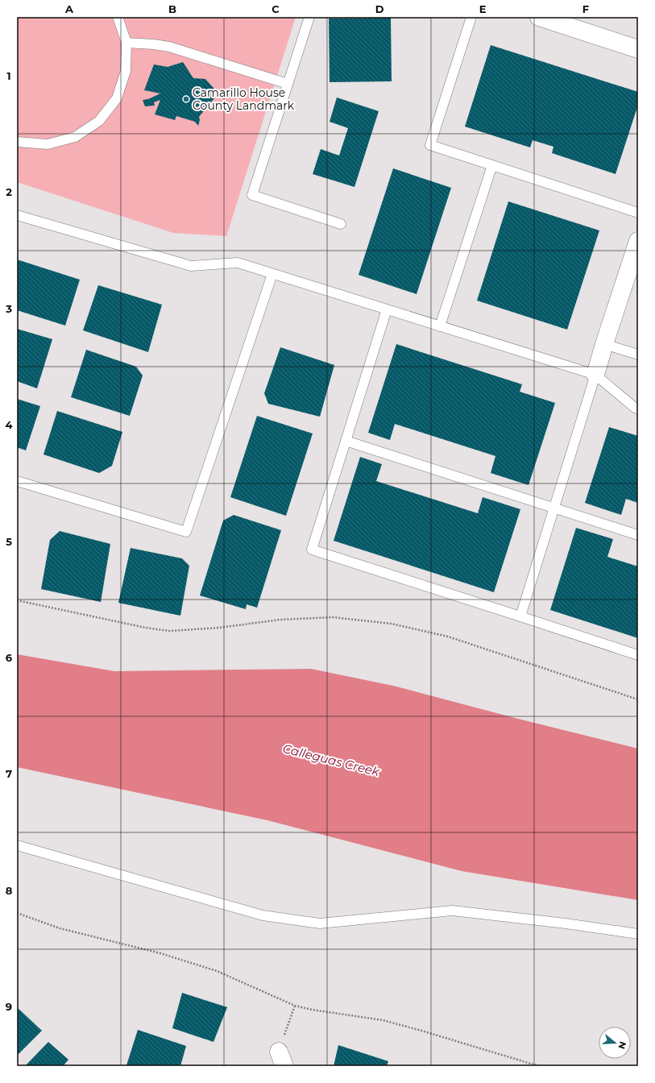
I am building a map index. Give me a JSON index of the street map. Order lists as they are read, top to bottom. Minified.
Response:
{"water":["Calleguas Creek"],"places":["Camarillo House County Landmark"],"north":"right","grid":{"columns":["A","B","C","D","E","F"],"rows":["1","2","3","4","5","6","7","8","9"]}}
